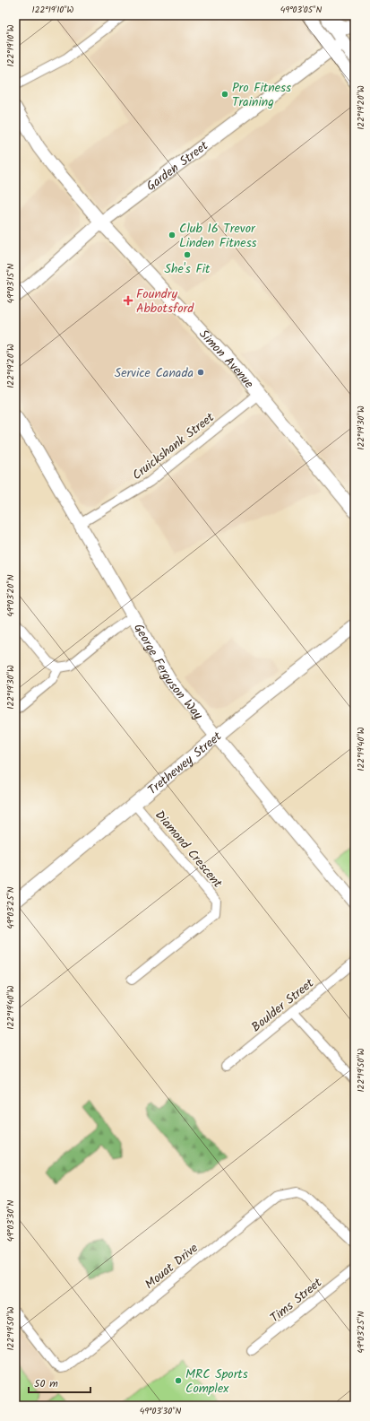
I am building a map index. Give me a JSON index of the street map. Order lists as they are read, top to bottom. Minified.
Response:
{"streets":{"main road":["Garden Street","Simon Avenue","George Ferguson Way","Trethewey Street"],"street":["Cruickshank Street","Diamond Crescent","Boulder Street","Mouat Drive","Tims Street"]},"crossings":[["Garden Street","Simon Avenue"],["Simon Avenue","Cruickshank Street"],["Cruickshank Street","George Ferguson Way"],["George Ferguson Way","Trethewey Street"],["Trethewey Street","Diamond Crescent"]],"places":{"other":["Pro Fitness Training","Club 16 Trevor Linden Fitness","She's Fit","Service Canada","MRC Sports Complex"],"health":["Foundry Abbotsford"]},"scale_bar":"50 m","coordinates":["122°19'10\"W","49°03'05\"N","122°19'20\"W","49°03'15\"N","122°19'30\"W","49°03'20\"N","122°19'40\"W","49°03'25\"N","122°19'50\"W","49°03'30\"N"]}
